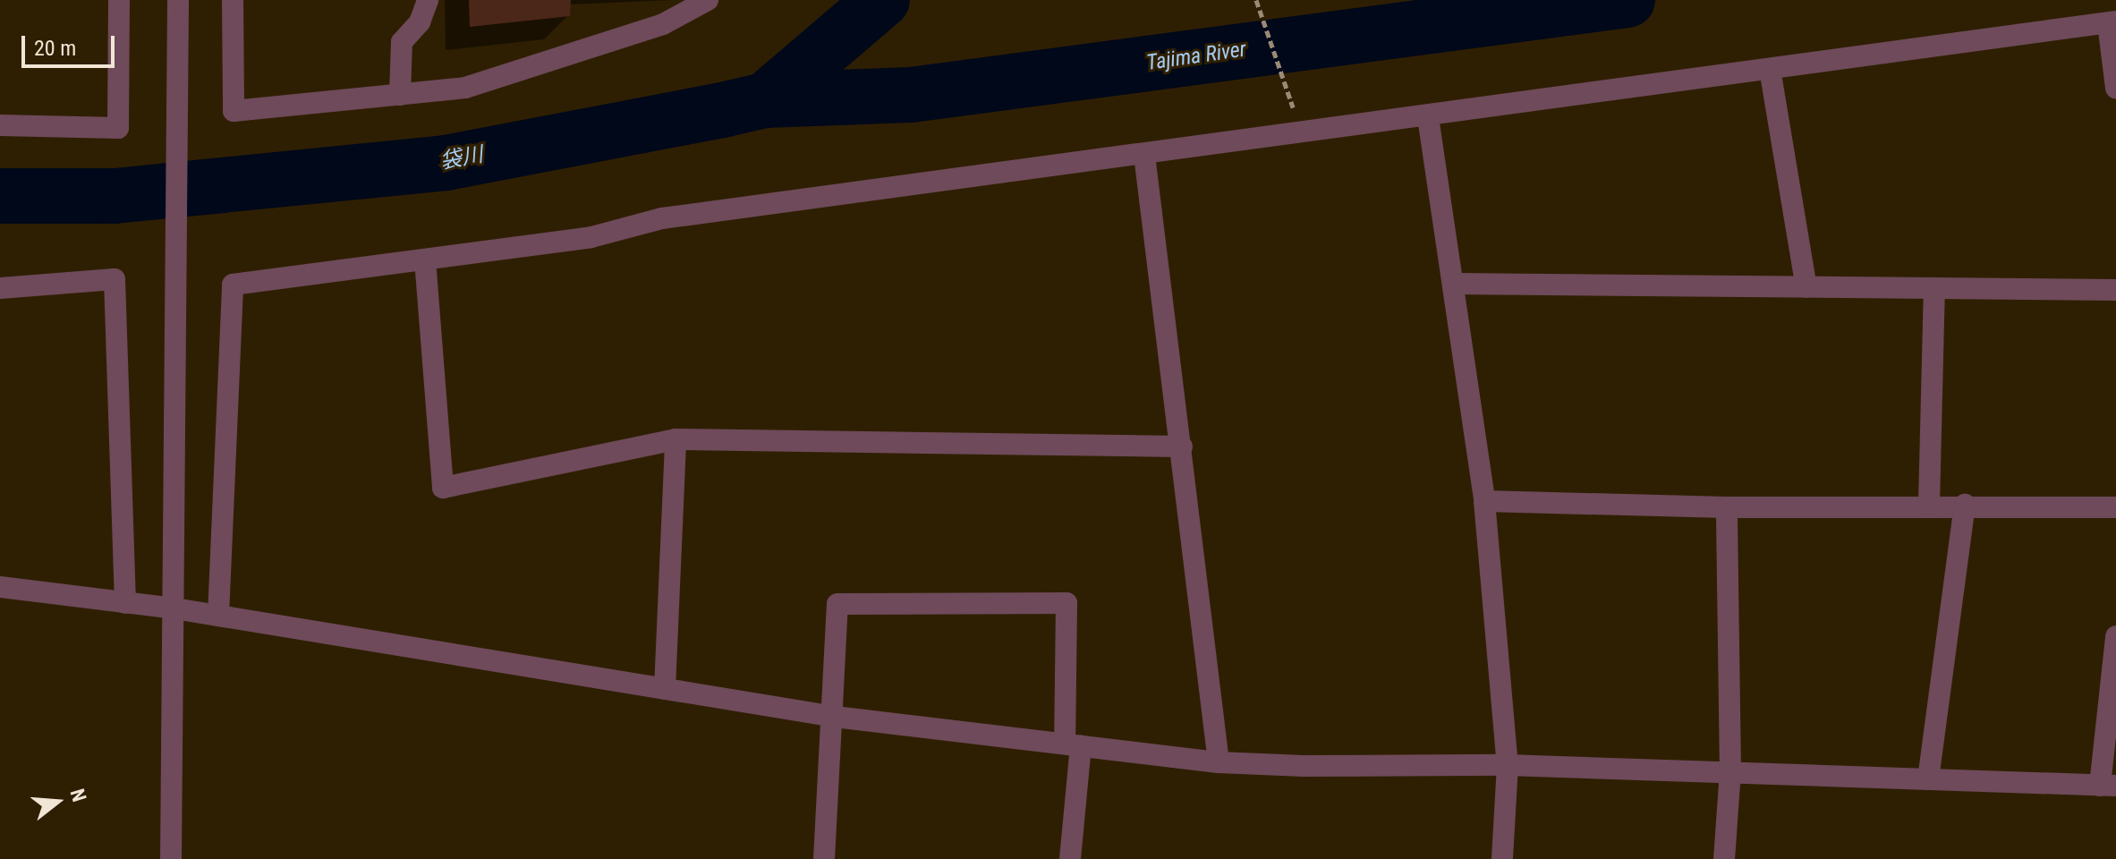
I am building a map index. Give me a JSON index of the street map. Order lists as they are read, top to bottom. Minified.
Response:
{"water":["Tajima River","袋川"],"scale_bar":"20 m","north":"right"}
